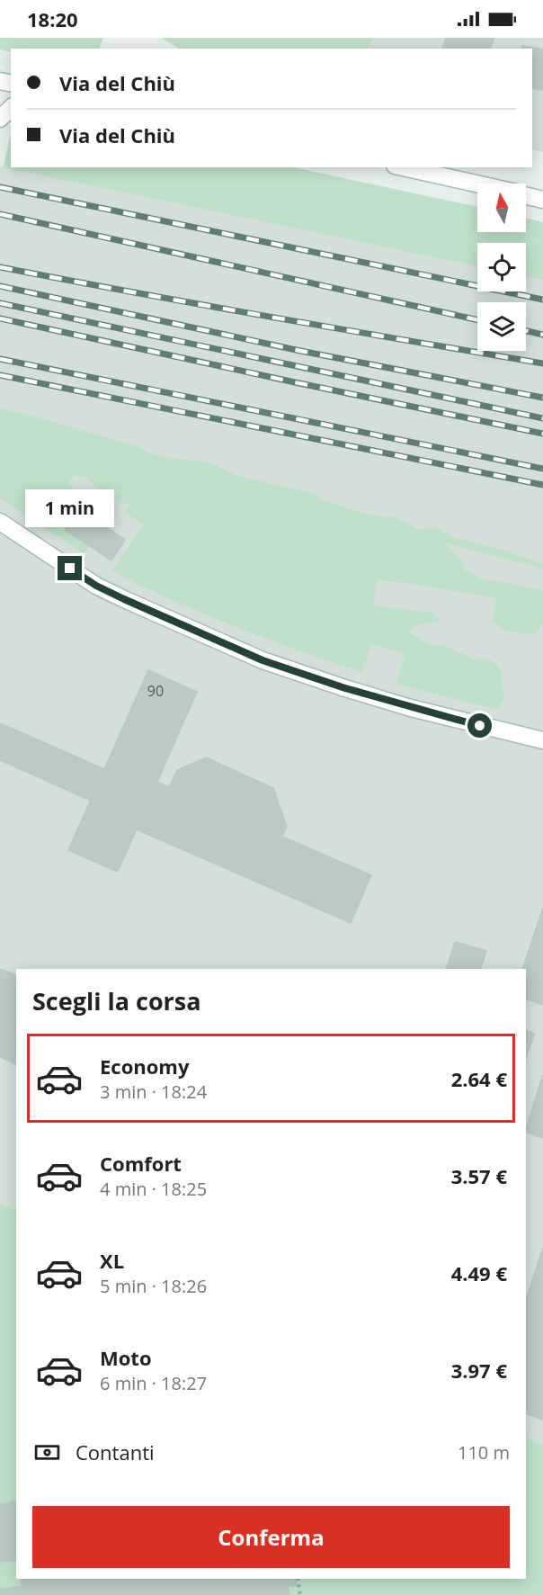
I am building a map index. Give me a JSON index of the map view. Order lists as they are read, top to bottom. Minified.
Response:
{"house_numbers":["90"],"north":"top","page":{"status":"18:20","banner":["Via del Chiù","Via del Chiù"],"bubble":"1 min","heading":"Scegli la corsa","list":[{"name":"Economy","note":"3 min · 18:24","value":"2.64 €"},{"name":"Comfort","note":"4 min · 18:25","value":"3.57 €"},{"name":"XL","note":"5 min · 18:26","value":"4.49 €"},{"name":"Moto","note":"6 min · 18:27","value":"3.97 €"}],"pay":["Contanti","110 m"],"buttons":"Conferma"}}
